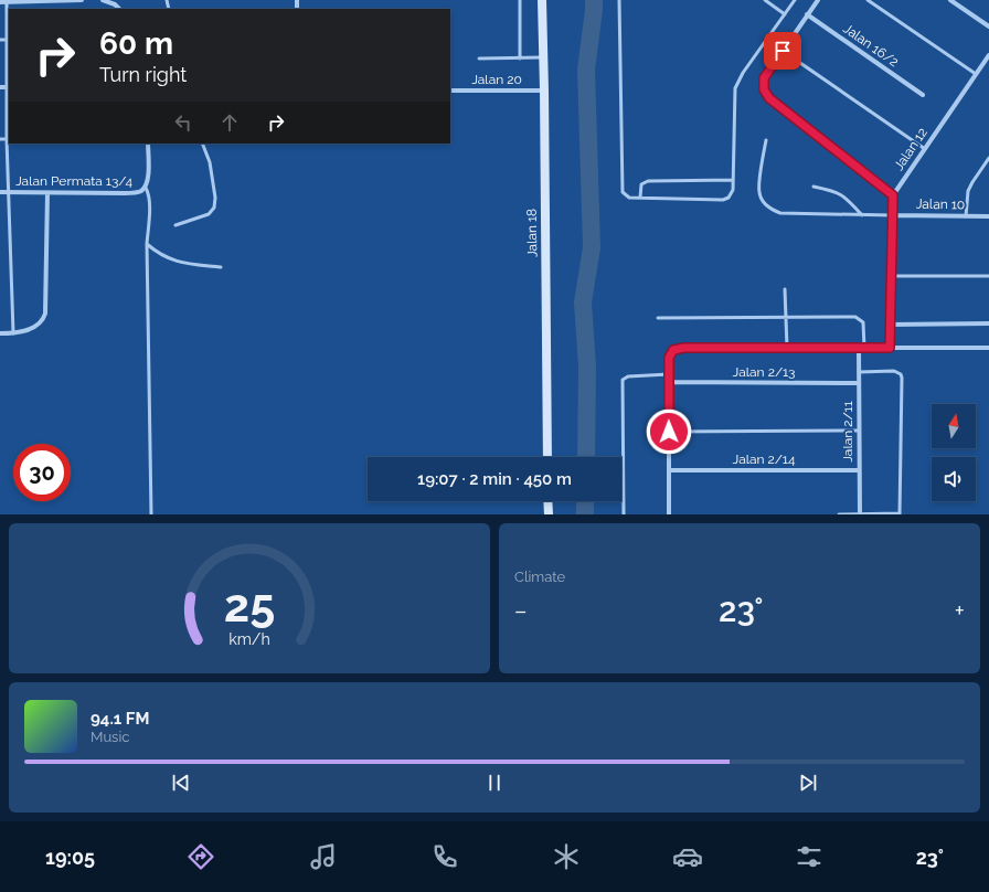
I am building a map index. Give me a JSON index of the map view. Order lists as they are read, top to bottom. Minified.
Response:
{"streets":{"street":["Jalan 16/2","Jalan 20","Jalan 12","Jalan Permata 13/4","Jalan 10","Jalan 18","Jalan 2/13","Jalan 2/11","Jalan 2/14"]},"crossings":[["Jalan 20","Jalan 18"],["Jalan 2/13","Jalan 2/11"],["Jalan 2/11","Jalan 2/14"]],"north":"top","page":{"turn":["60 m","Turn right"],"limit":"30","trip":"19:07 · 2 min · 450 m","tile":"Climate","heat":["−","23°","+"],"song":["94.1 FM","Music"],"tabs":["19:05","23°"],"gauge":["25","km/h"]}}
